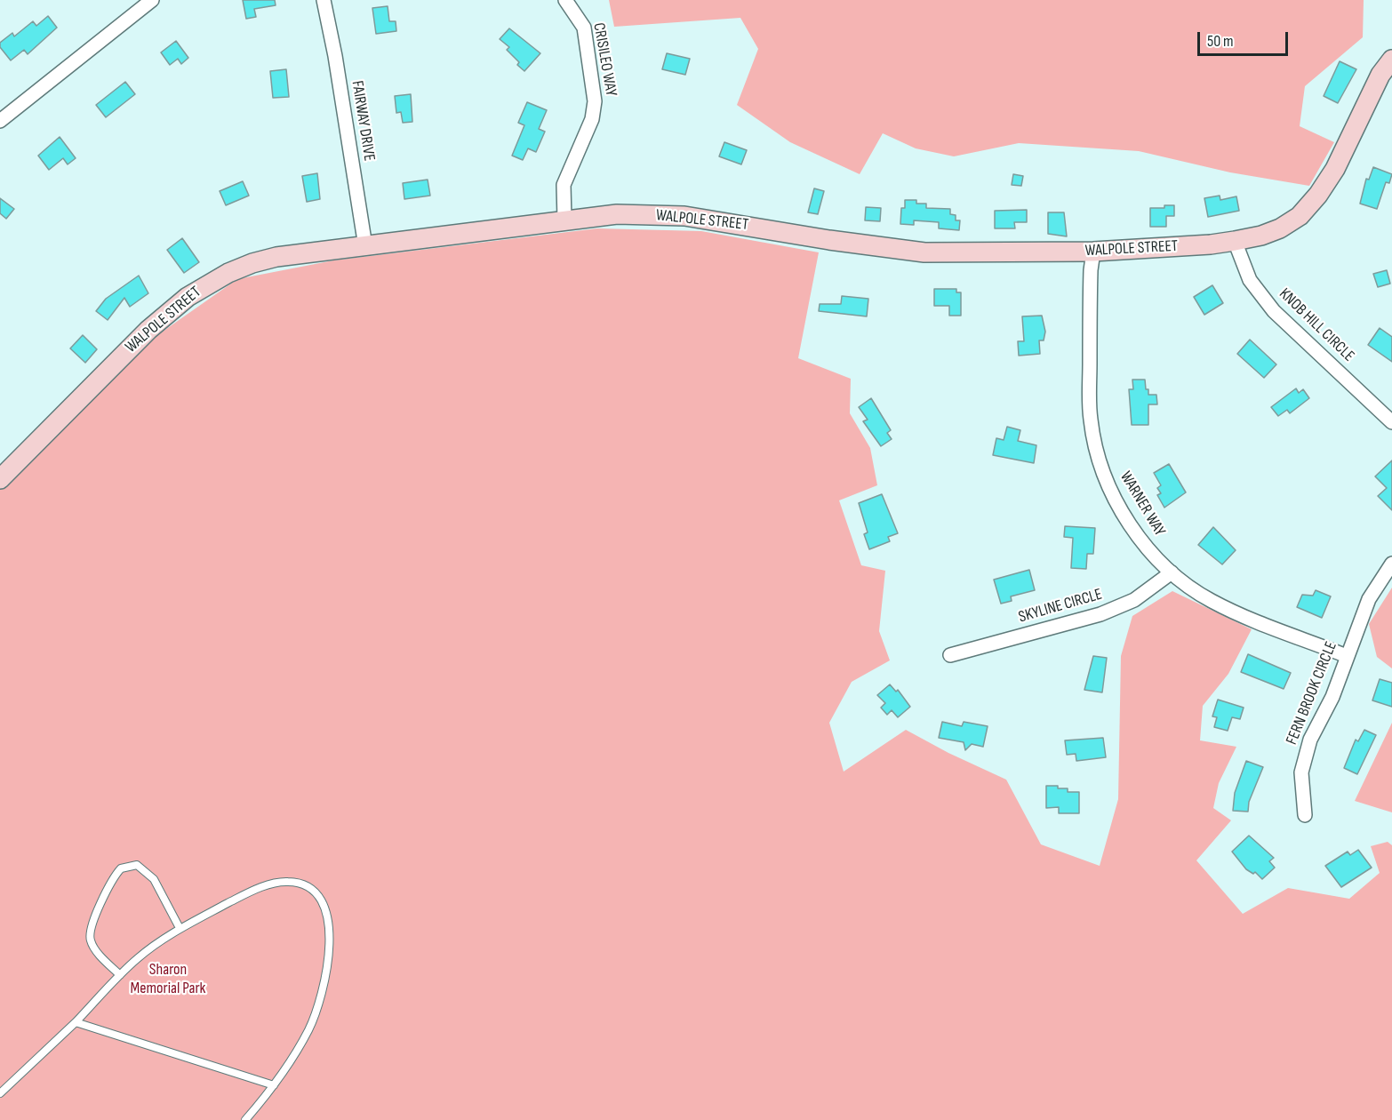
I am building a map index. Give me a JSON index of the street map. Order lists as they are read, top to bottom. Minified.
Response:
{"streets":{"main road":["WALPOLE STREET"],"street":["CRISILEO WAY","FAIRWAY DRIVE","KNOB HILL CIRCLE","WARNER WAY","SKYLINE CIRCLE","FERN BROOK CIRCLE"]},"crossings":[["CRISILEO WAY","WALPOLE STREET"],["FAIRWAY DRIVE","WALPOLE STREET"],["WALPOLE STREET","KNOB HILL CIRCLE"],["WALPOLE STREET","WARNER WAY"],["WARNER WAY","SKYLINE CIRCLE"],["WARNER WAY","FERN BROOK CIRCLE"]],"parks":["Sharon Memorial Park"],"scale_bar":"50 m"}
